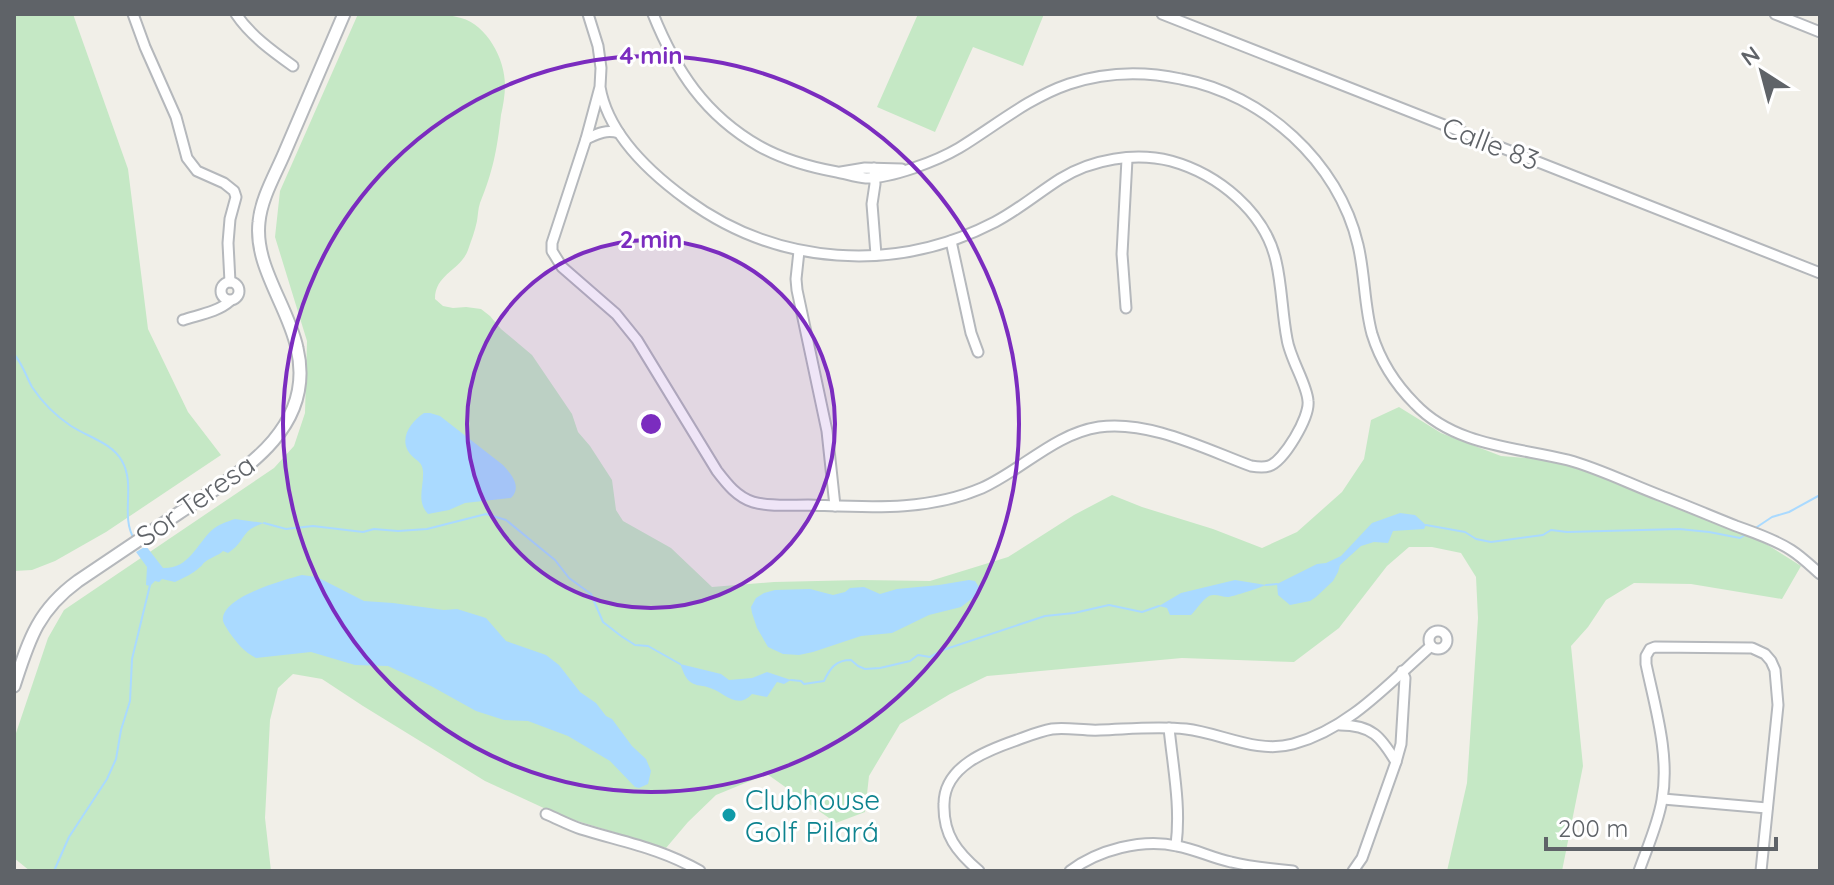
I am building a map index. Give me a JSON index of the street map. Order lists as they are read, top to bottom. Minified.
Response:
{"streets":{"street":["Calle 83","Sor Teresa"]},"places":["Clubhouse Golf Pilará"],"scale_bar":"200 m","north":"top left","rings":["4 min","2 min"]}
